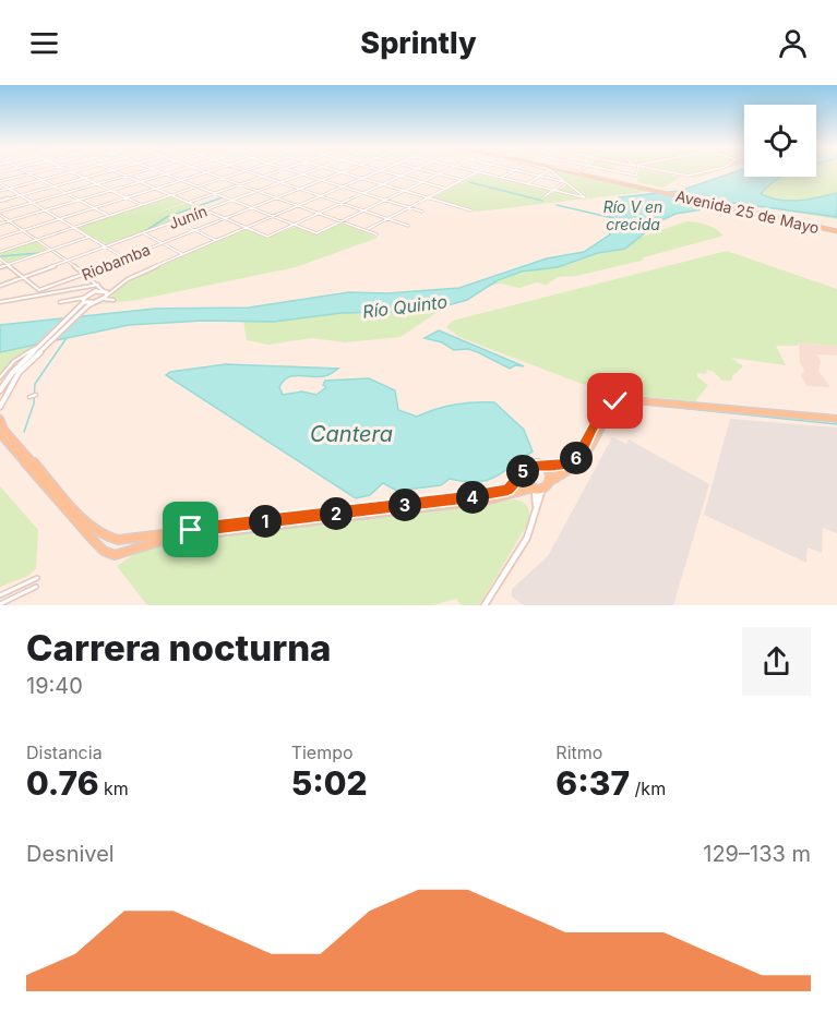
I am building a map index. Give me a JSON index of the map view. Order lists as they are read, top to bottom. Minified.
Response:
{"streets":{"main road":["Avenida 25 de Mayo"],"street":["Junín","Riobamba"]},"crossings":[["Junín","Riobamba"]],"water":["Río V en crecida","Río Quinto","Cantera"],"page":{"header":"Sprintly","pins":["6","5","4","3","2","1"],"heading":["Carrera nocturna","19:40"],"stats":[["Distancia","0.76 km"],["Tiempo","5:02"],["Ritmo","6:37 /km"]],"chart":["Desnivel","129–133 m"]}}
